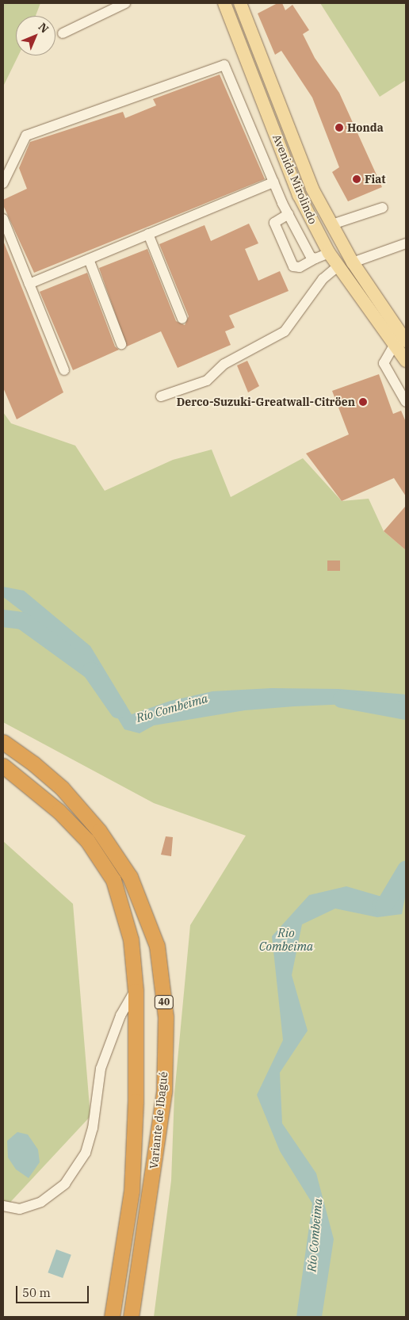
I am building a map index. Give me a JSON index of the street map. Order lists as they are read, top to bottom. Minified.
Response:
{"streets":{"highway":["40","Variante de Ibagué"],"main road":["Avenida Mirolindo"]},"water":["Río Combeima","Rio Combeima"],"places":["Honda","Fiat","Derco-Suzuki-Greatwall-Citröen"],"scale_bar":"50 m","north":"top right"}
